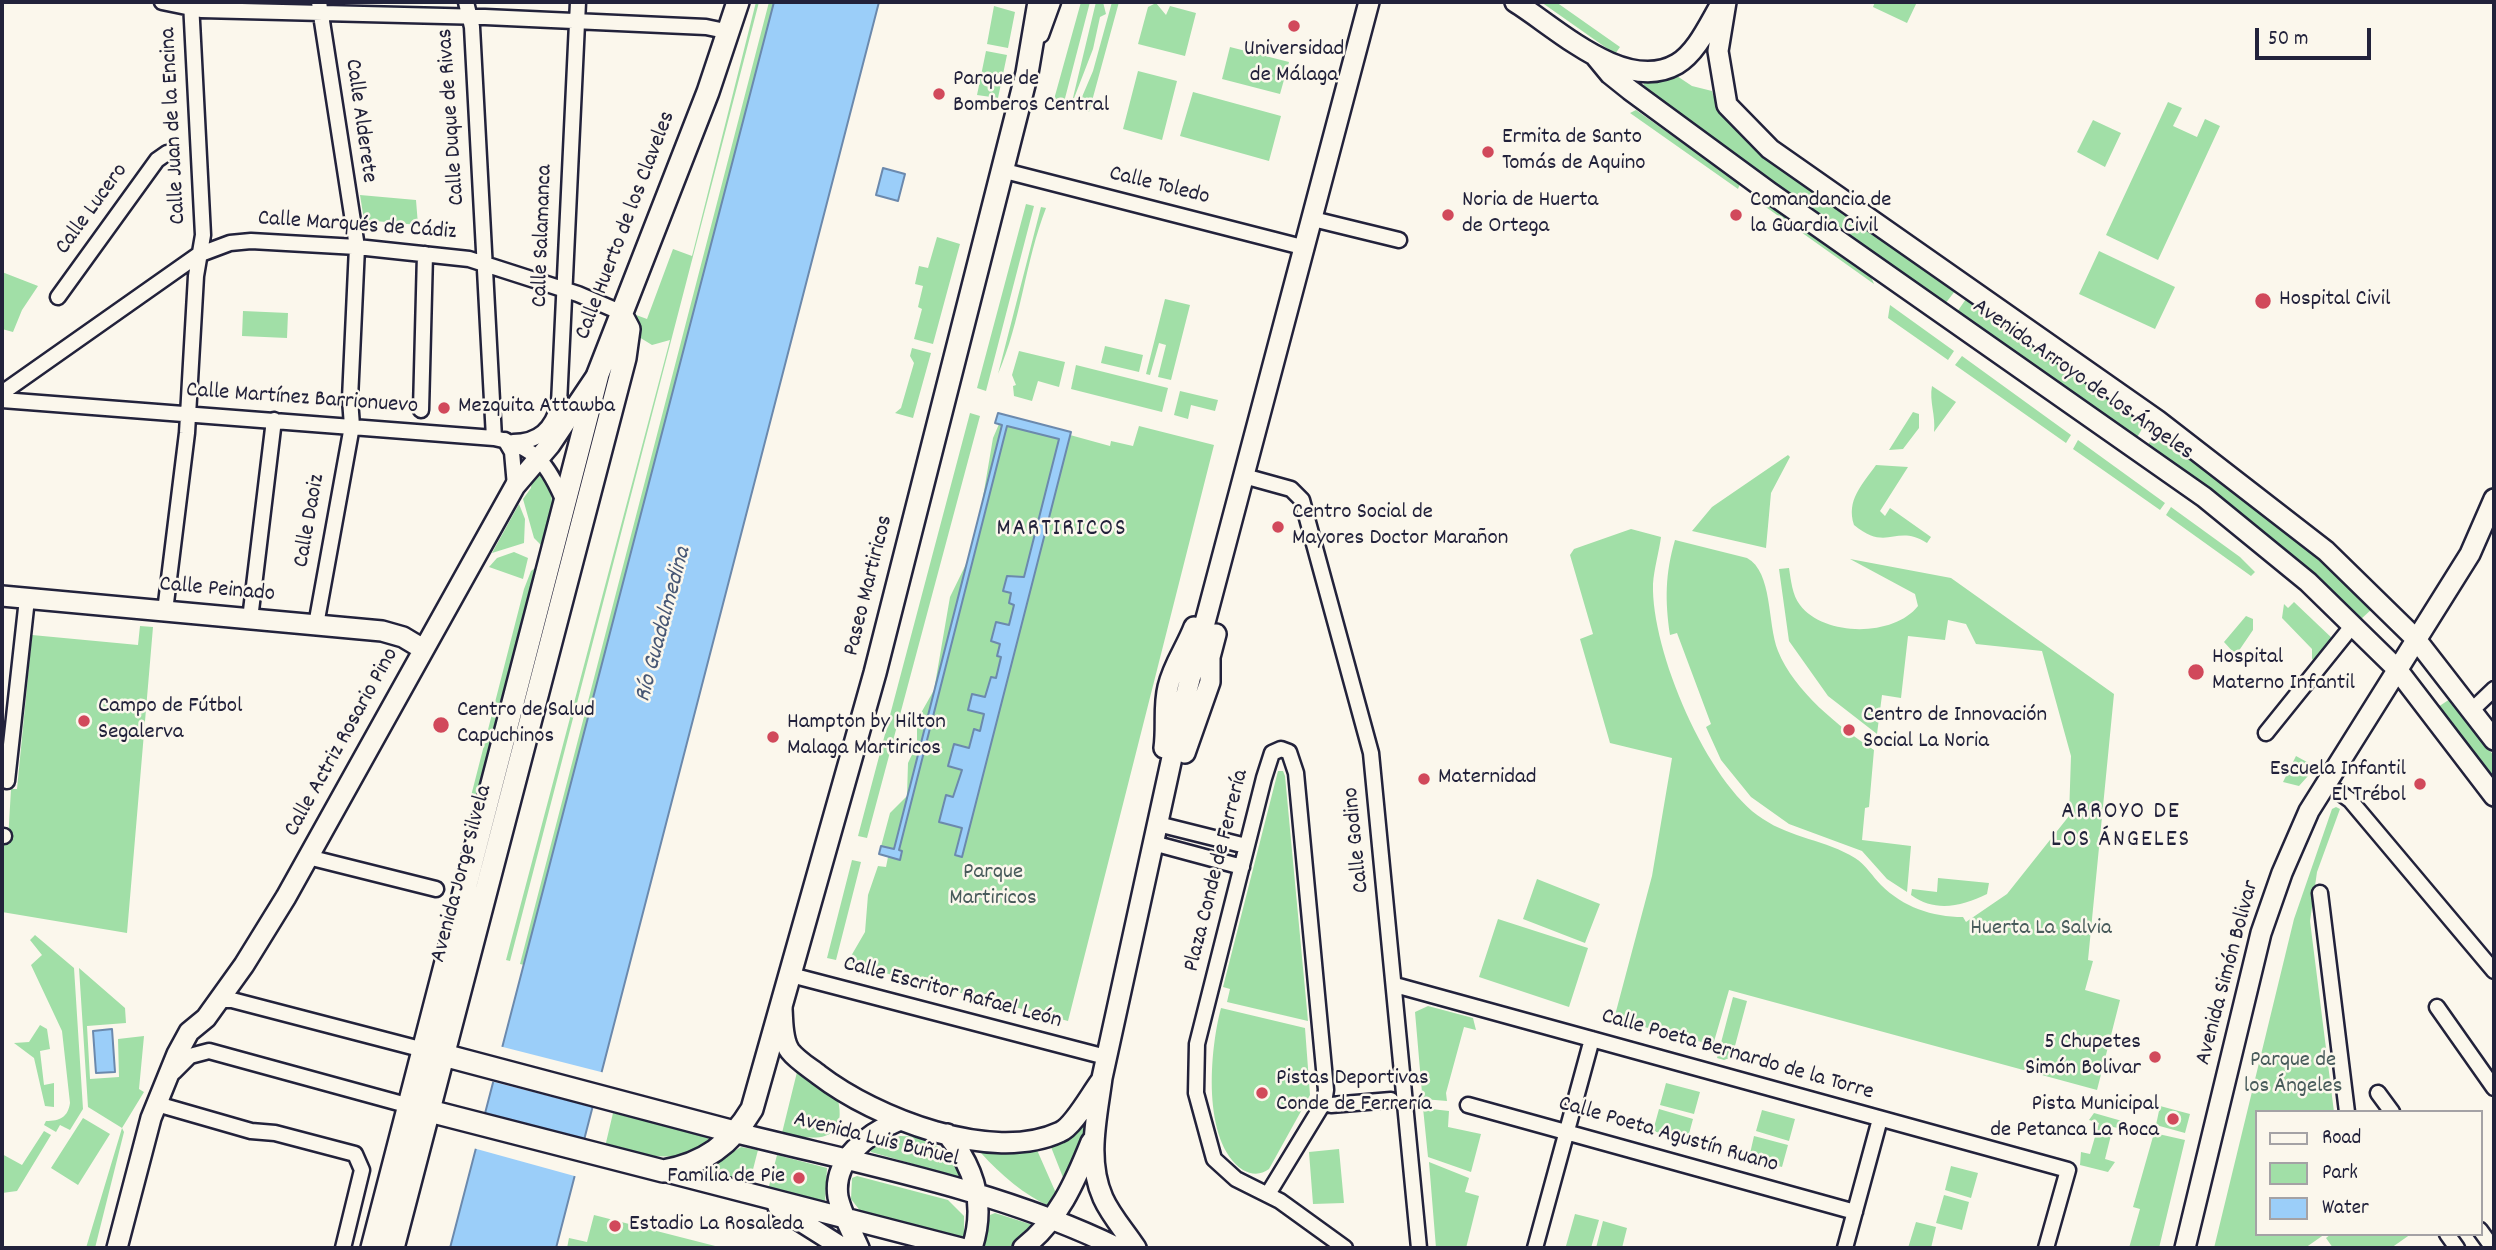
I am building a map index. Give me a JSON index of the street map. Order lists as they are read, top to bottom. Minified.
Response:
{"streets":{"main road":["Calle Huerto de los Claveles","Avenida Arroyo de los Ángeles","Paseo Martiricos","Calle Peinado","Calle Actriz Rosario Pino","Avenida Jorge Silvela","Avenida Simón Bolivar","Avenida Luis Buñuel"],"street":["Calle Duque de Rivas","Calle Alderete","Calle Juan de la Encina","Calle Toledo","Calle Lucero","Calle Marqués de Cádiz","Calle Salamanca","Calle Martínez Barrionuevo","Calle Daoiz","Calle Godino","Plaza Conde de Ferrería","Calle Escritor Rafael León","Calle Poeta Bernardo de la Torre","Calle Poeta Agustín Ruano"]},"crossings":[["Calle Duque de Rivas","Calle Marqués de Cádiz"],["Calle Duque de Rivas","Calle Salamanca"],["Calle Duque de Rivas","Calle Martínez Barrionuevo"],["Calle Alderete","Calle Marqués de Cádiz"],["Calle Alderete","Calle Martínez Barrionuevo"],["Calle Alderete","Calle Daoiz"],["Calle Juan de la Encina","Calle Marqués de Cádiz"],["Calle Juan de la Encina","Calle Martínez Barrionuevo"],["Calle Juan de la Encina","Calle Peinado"],["Calle Toledo","Paseo Martiricos"],["Calle Huerto de los Claveles","Calle Marqués de Cádiz"],["Calle Huerto de los Claveles","Calle Martínez Barrionuevo"],["Calle Huerto de los Claveles","Calle Actriz Rosario Pino"],["Calle Huerto de los Claveles","Avenida Jorge Silvela"],["Calle Marqués de Cádiz","Calle Salamanca"],["Calle Marqués de Cádiz","Avenida Jorge Silvela"],["Calle Salamanca","Calle Martínez Barrionuevo"],["Avenida Arroyo de los Ángeles","Avenida Simón Bolivar"],["Calle Martínez Barrionuevo","Calle Daoiz"],["Calle Martínez Barrionuevo","Calle Actriz Rosario Pino"],["Calle Daoiz","Calle Peinado"],["Paseo Martiricos","Calle Escritor Rafael León"],["Paseo Martiricos","Avenida Luis Buñuel"],["Calle Peinado","Calle Actriz Rosario Pino"],["Calle Godino","Calle Poeta Bernardo de la Torre"],["Avenida Jorge Silvela","Avenida Luis Buñuel"]],"districts":["MARTIRICOS","ARROYO DE LOS ÁNGELES"],"water":["Río Guadalmedina"],"parks":["Parque Martiricos","Huerta La Salvia","Parque de los Ángeles"],"places":["Universidad de Málaga","Parque de Bomberos Central","Ermita de Santo Tomás de Aquino","Noria de Huerta de Ortega","Comandancia de la Guardia Civil","Hospital Civil","Mezquita Attawba","Centro Social de Mayores Doctor Marañon","Hospital Materno Infantil","Campo de Fútbol Segalerva","Centro de Salud Capuchinos","Centro de Innovación Social La Noria","Hampton by Hilton Malaga Martiricos","Maternidad","Escuela Infantil El Trébol","5 Chupetes Simón Bolivar","Pistas Deportivas Conde de Ferrería","Pista Municipal de Petanca La Roca","Familia de Pie","Estadio La Rosaleda"],"legend":["Road","Park","Water"],"scale_bar":"50 m"}
